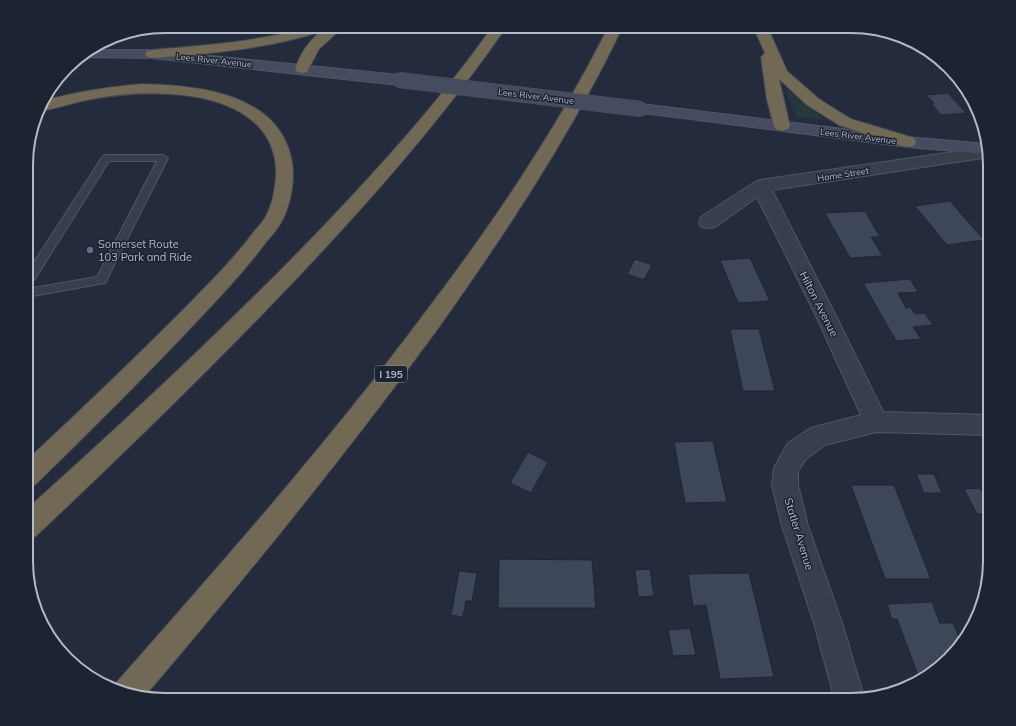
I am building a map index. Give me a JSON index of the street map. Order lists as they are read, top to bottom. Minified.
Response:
{"streets":{"highway":["I 195"],"main road":["Lees River Avenue"],"street":["Home Street","Hilton Avenue","Statler Avenue"]},"crossings":[["Home Street","Hilton Avenue"],["Hilton Avenue","Statler Avenue"]],"places":["Somerset Route 103 Park and Ride"]}
